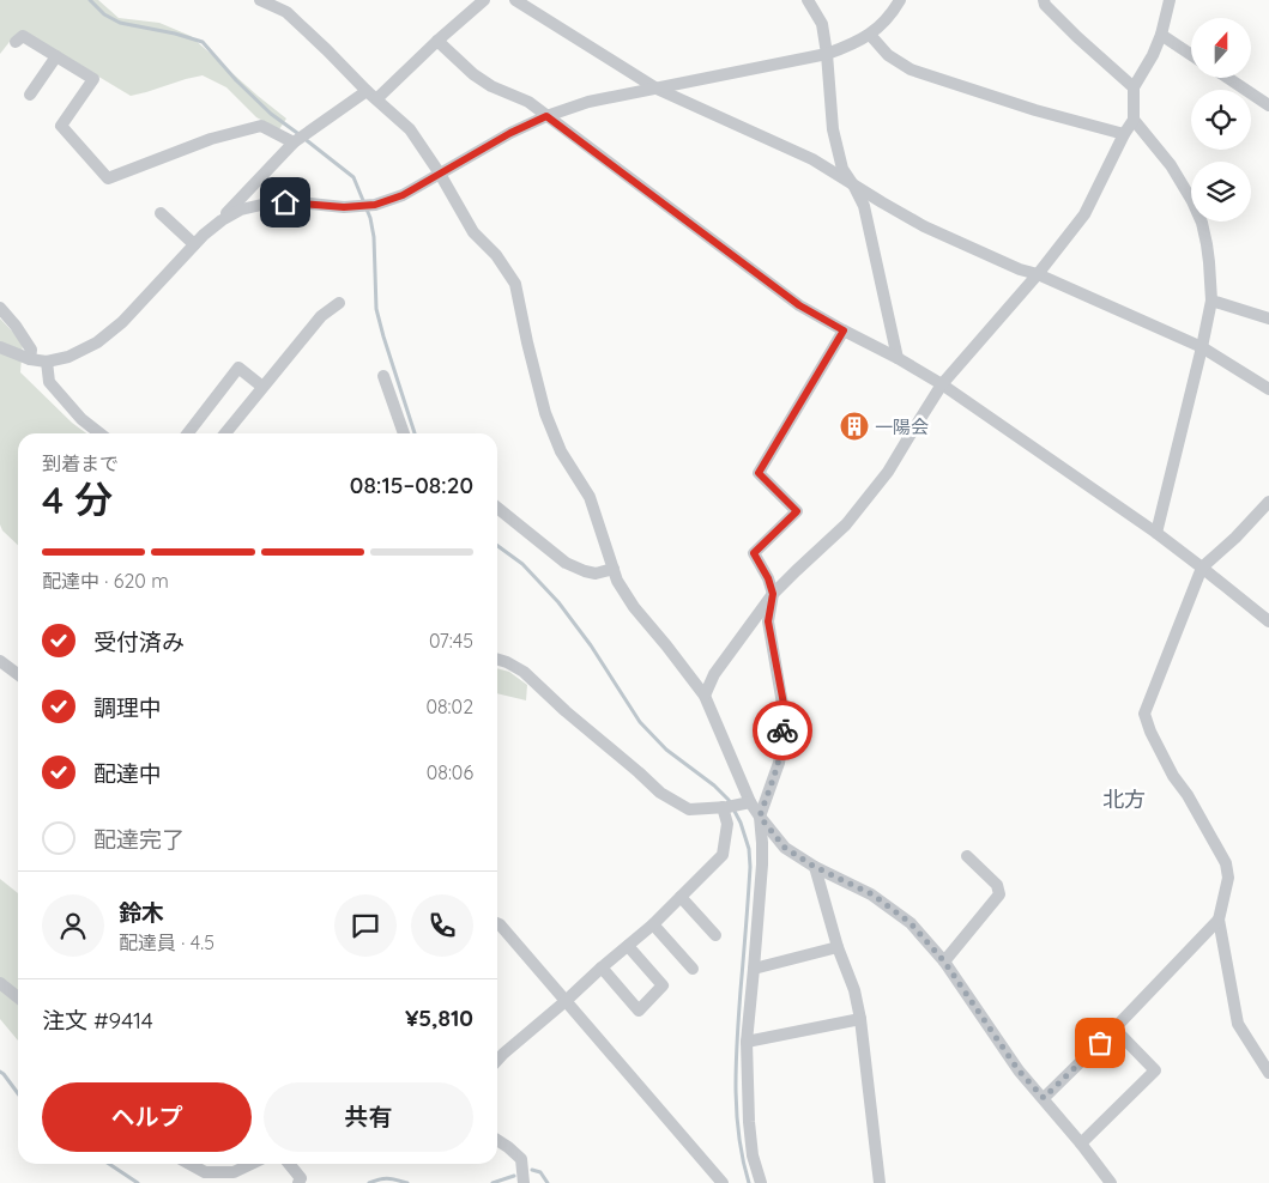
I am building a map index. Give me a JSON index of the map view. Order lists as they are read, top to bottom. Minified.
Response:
{"districts":["北方"],"places":{"building":["一陽会"]},"north":"top","page":{"heading":["4 分","到着まで","08:15–08:20"],"panel":["鈴木","配達員 · 4.5","注文 #9414","¥5,810"],"bar":"配達中 · 620 m","list":[["受付済み","07:45"],["調理中","08:02"],["配達中","08:06"],"配達完了"],"buttons":["ヘルプ","共有"]}}
